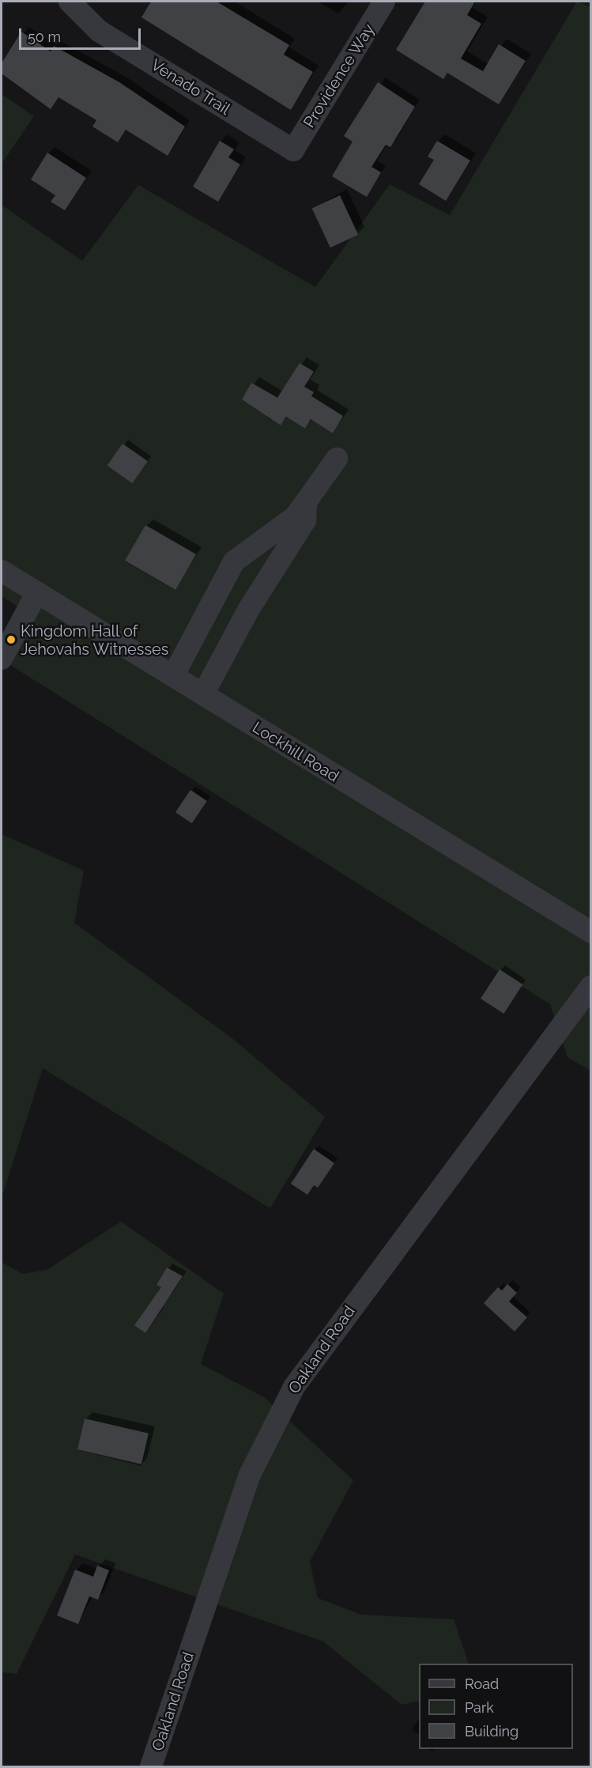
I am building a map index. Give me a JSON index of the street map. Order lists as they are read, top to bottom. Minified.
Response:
{"streets":{"street":["Providence Way","Venado Trail","Lockhill Road","Oakland Road"]},"crossings":[["Providence Way","Venado Trail"]],"places":["Kingdom Hall of Jehovahs Witnesses"],"legend":["Road","Park","Building"],"scale_bar":"50 m"}
